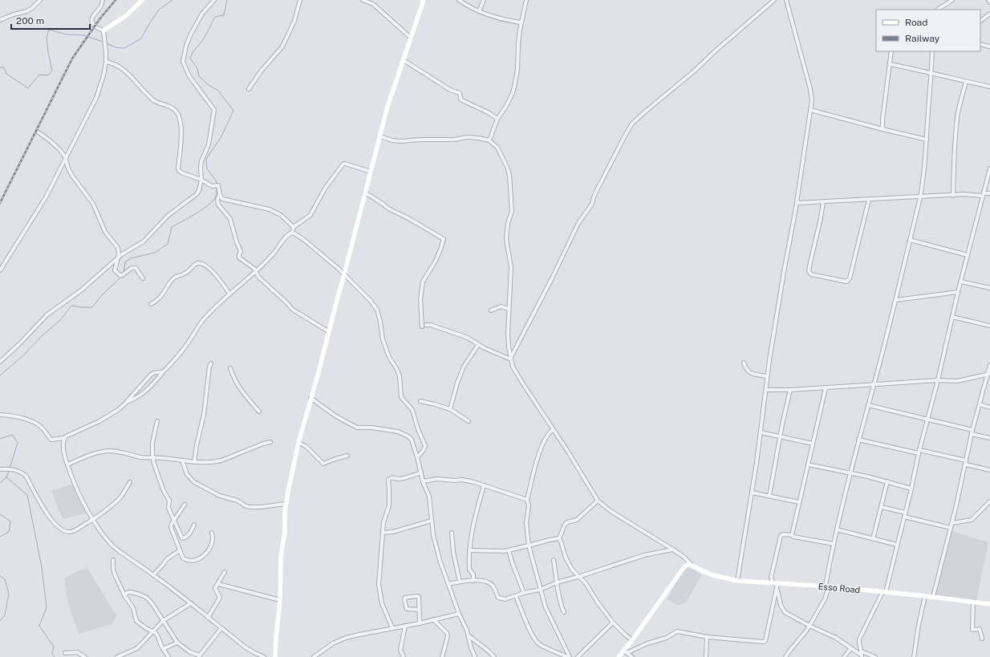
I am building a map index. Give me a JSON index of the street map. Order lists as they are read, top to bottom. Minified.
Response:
{"streets":{"street":["Esso Road"]},"legend":["Road","Railway"],"scale_bar":"200 m"}
